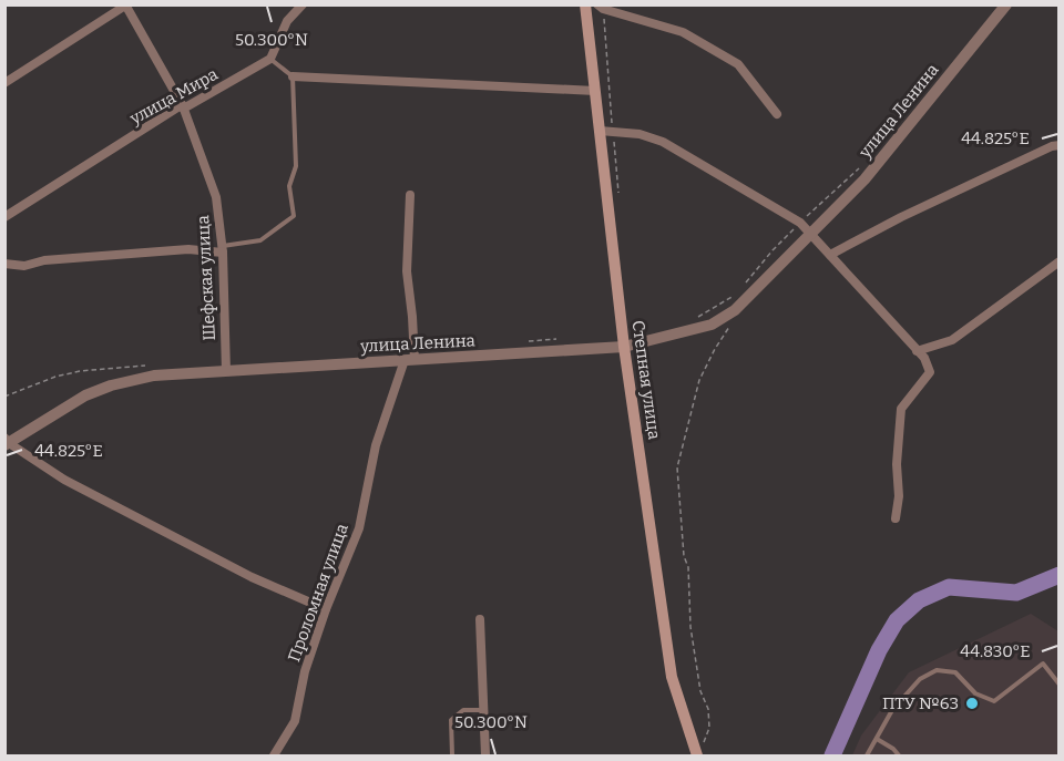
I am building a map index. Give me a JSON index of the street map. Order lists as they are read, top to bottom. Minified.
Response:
{"streets":{"main road":["Степная улица"],"street":["улица Мира","улица Ленина","Шефская улица","Проломная улица"]},"crossings":[["улица Мира","Шефская улица"],["улица Ленина","Шефская улица"],["улица Ленина","Степная улица"],["улица Ленина","Проломная улица"]],"places":["ПТУ №63"],"coordinates":["50.300°N","44.825°E","44.830°E"]}
